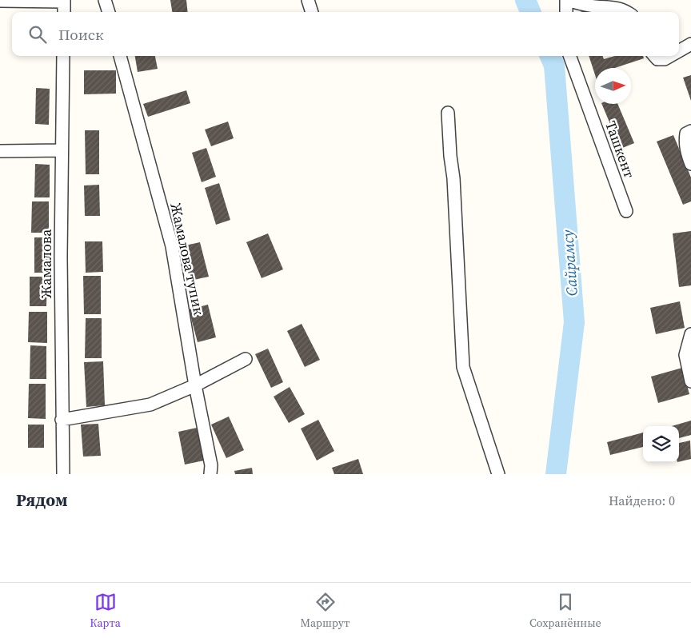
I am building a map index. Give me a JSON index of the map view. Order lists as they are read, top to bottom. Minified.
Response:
{"streets":{"street":["Ташкент","Жамалова тупик","Жамалова"]},"water":["Сайрамсу"],"north":"right","page":{"search":"Поиск","heading":["Рядом","Найдено: 0"],"nav":["Карта","Маршрут","Сохранённые"]}}
